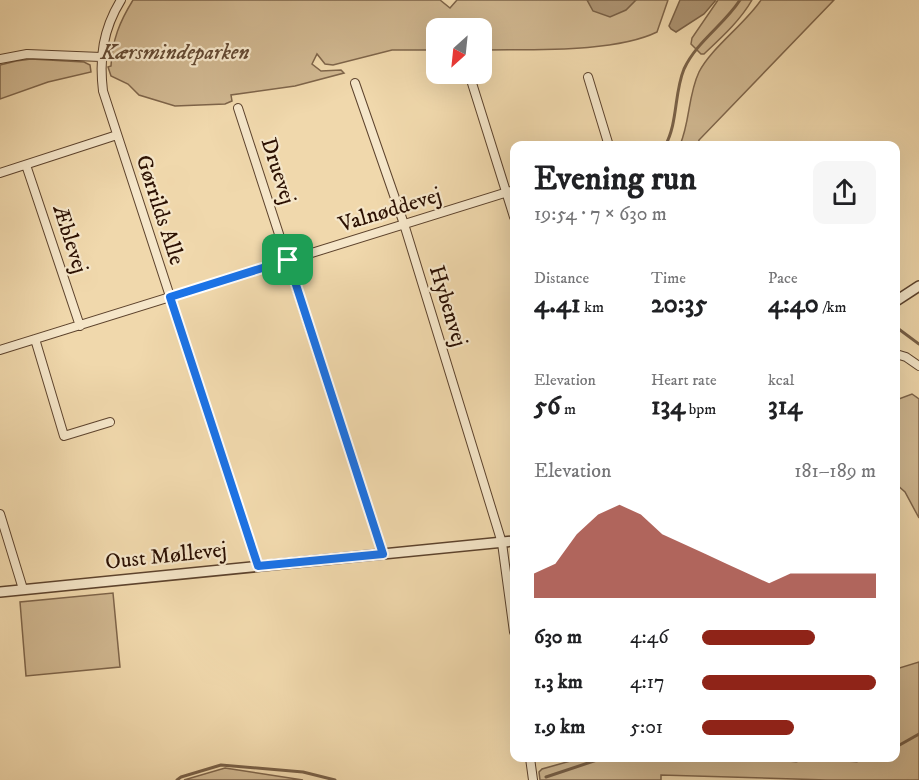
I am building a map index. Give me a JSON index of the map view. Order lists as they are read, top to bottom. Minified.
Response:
{"streets":{"street":["Druevej","Gørrilds Alle","Valnøddevej","Æblevej","Hybenvej","Oust Møllevej"]},"crossings":[["Druevej","Valnøddevej"],["Druevej","Oust Møllevej"],["Gørrilds Alle","Valnøddevej"],["Gørrilds Alle","Oust Møllevej"],["Valnøddevej","Æblevej"],["Valnøddevej","Hybenvej"],["Hybenvej","Oust Møllevej"]],"parks":["Kærsmindeparken"],"north":"bottom left","page":{"heading":["Evening run","19:54 · 7 × 630 m"],"stats":[["Distance","4.41 km"],["Time","20:35"],["Pace","4:40 /km"],["Elevation","56 m"],["Heart rate","134 bpm"],["kcal","314"]],"chart":["Elevation","181–189 m"],"list":[{"name":"630 m","note":"4:46"},{"name":"1.3 km","note":"4:17"},{"name":"1.9 km","note":"5:01"}]}}
